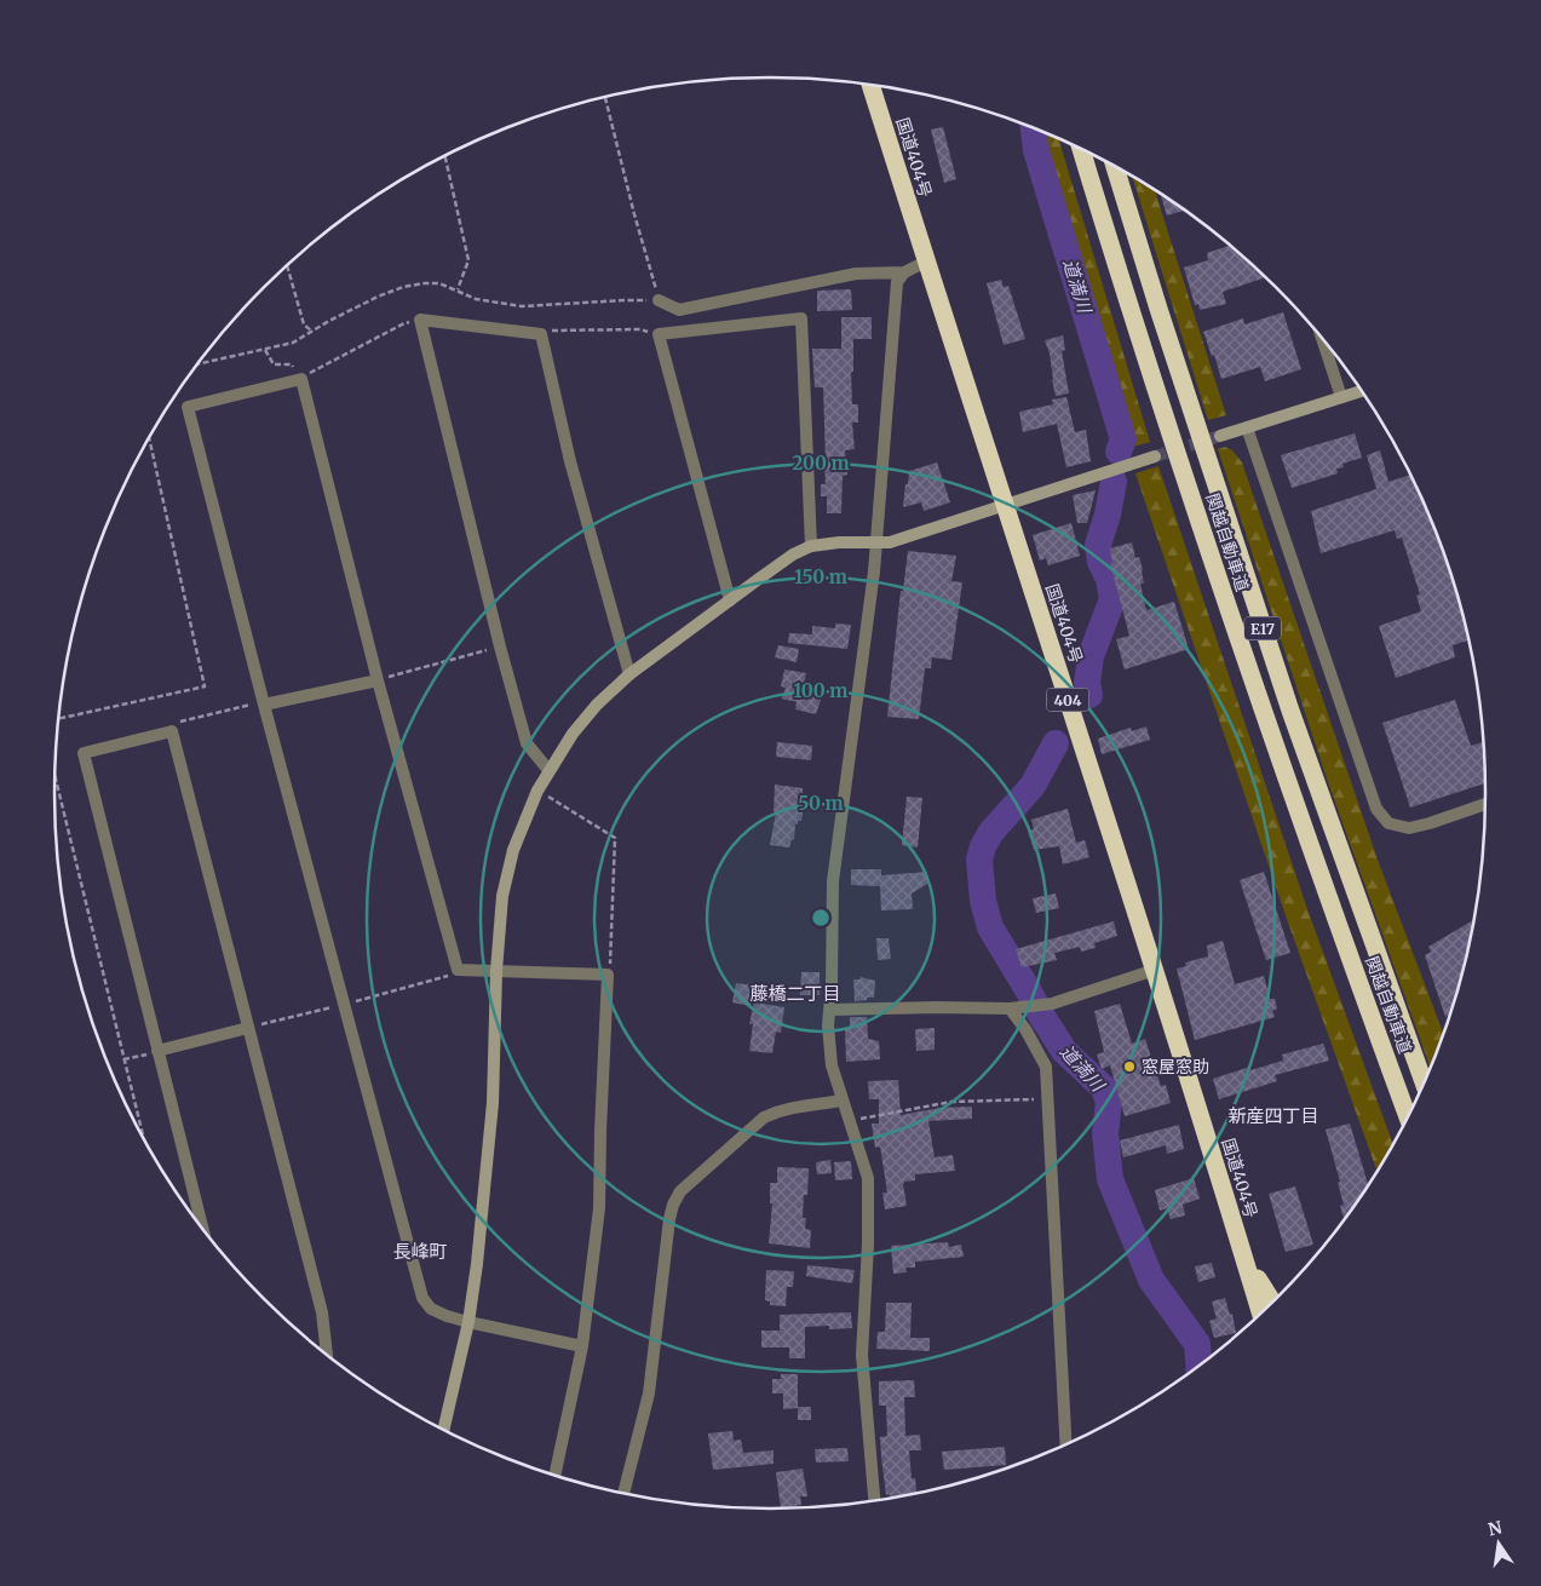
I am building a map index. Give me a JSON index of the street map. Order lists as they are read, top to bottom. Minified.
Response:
{"streets":{"highway":["国道404号","関越自動車道","E17","404"]},"districts":["藤橋二丁目","新産四丁目","長峰町"],"water":["道満川"],"places":["窓屋窓助"],"north":"top","rings":["200 m","150 m","100 m","50 m"]}
